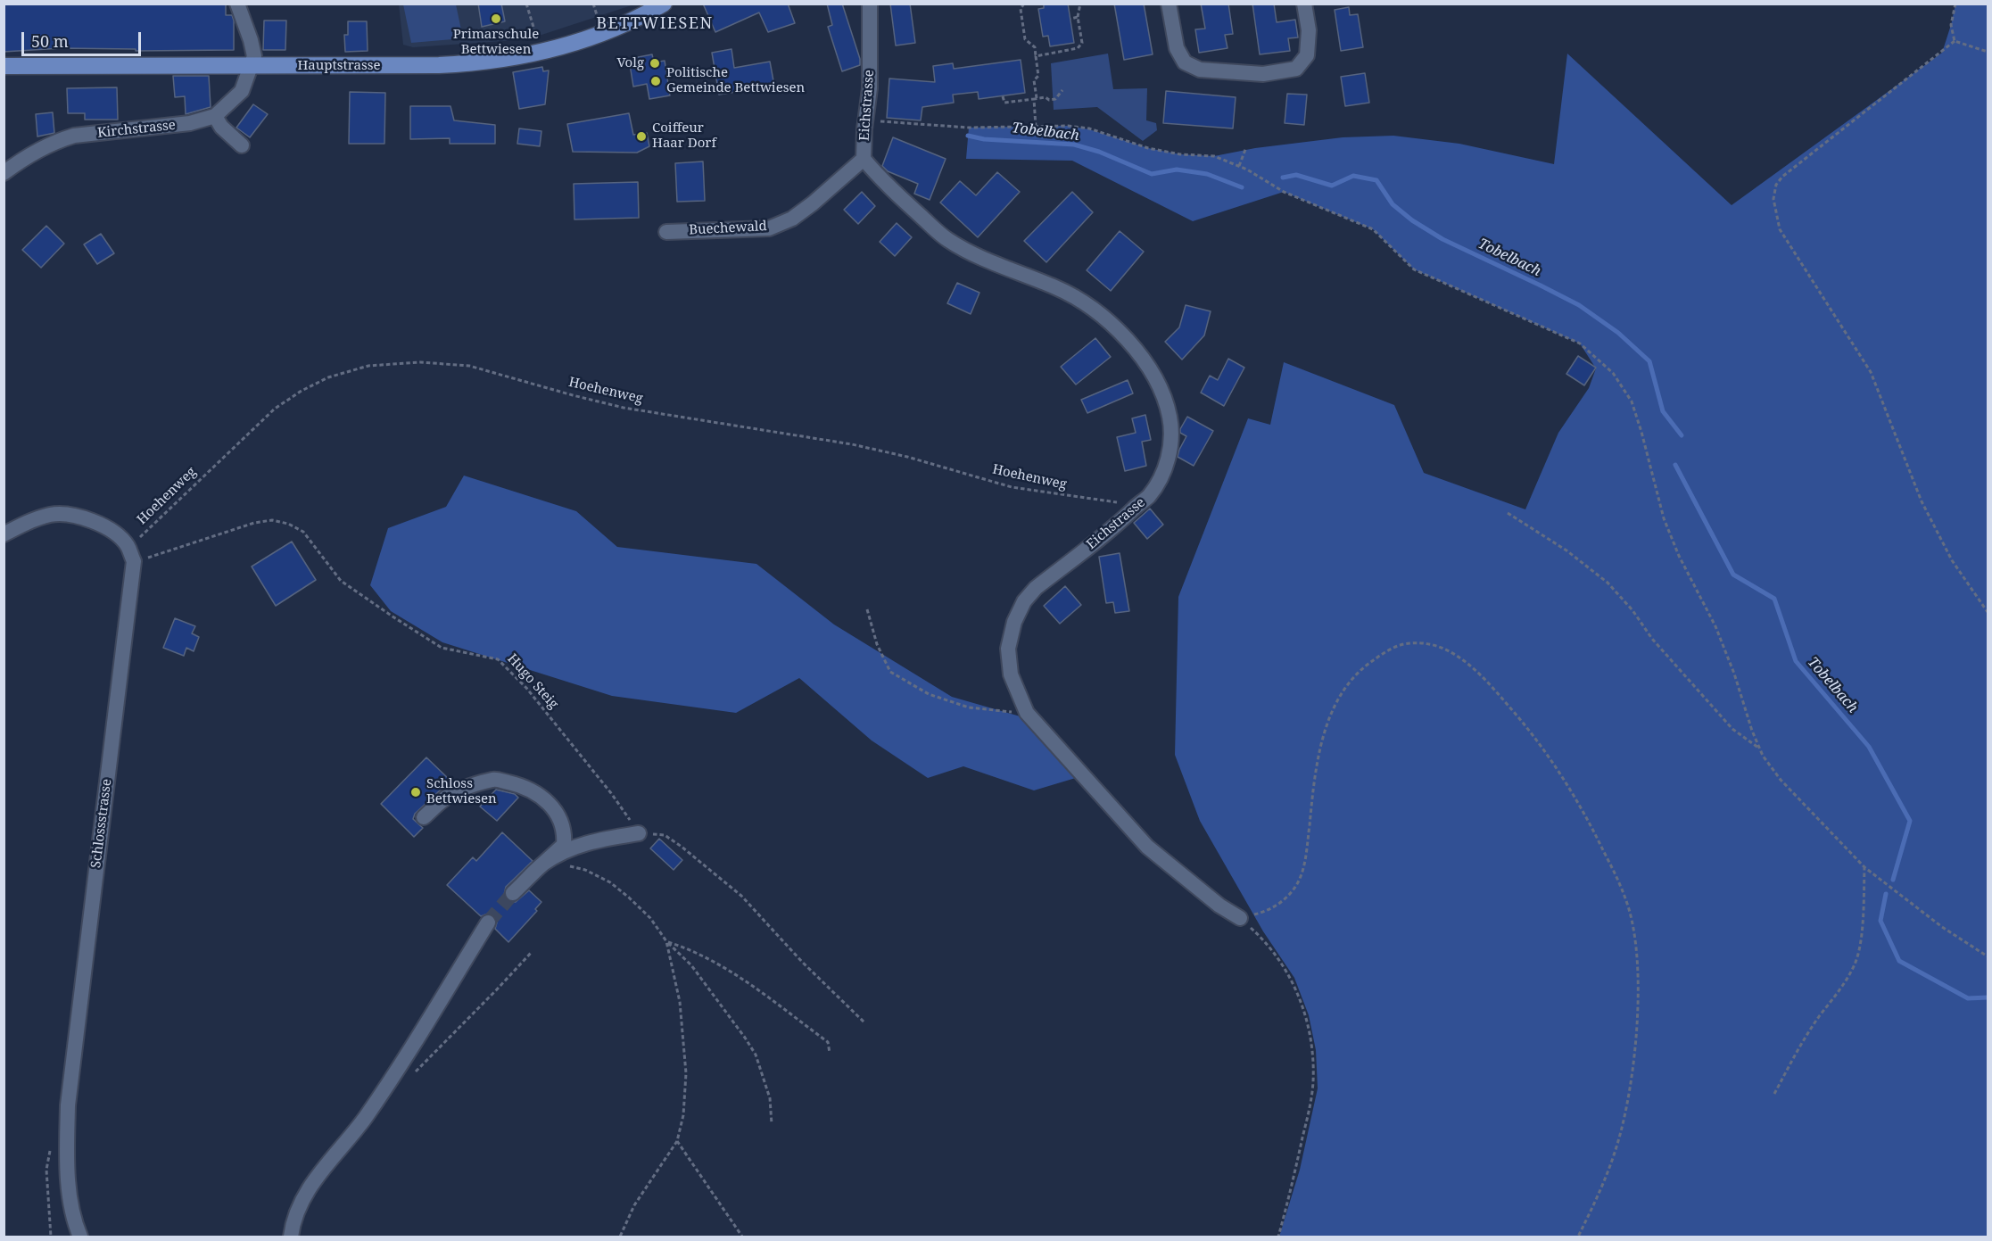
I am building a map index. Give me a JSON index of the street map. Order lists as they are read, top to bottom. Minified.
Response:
{"streets":{"main road":["Hauptstrasse"],"street":["Eichstrasse","Kirchstrasse","Buechewald","Schlossstrasse"],"path":["Hoehenweg","Hugo Steig"]},"crossings":[["Hauptstrasse","Kirchstrasse"],["Eichstrasse","Buechewald"],["Eichstrasse","Hoehenweg"],["Hoehenweg","Schlossstrasse"],["Hugo Steig","Schlossstrasse"]],"districts":["BETTWIESEN"],"water":["Tobelbach"],"places":["Primarschule Bettwiesen","Volg","Politische Gemeinde Bettwiesen","Coiffeur Haar Dorf","Schloss Bettwiesen"],"scale_bar":"50 m"}
